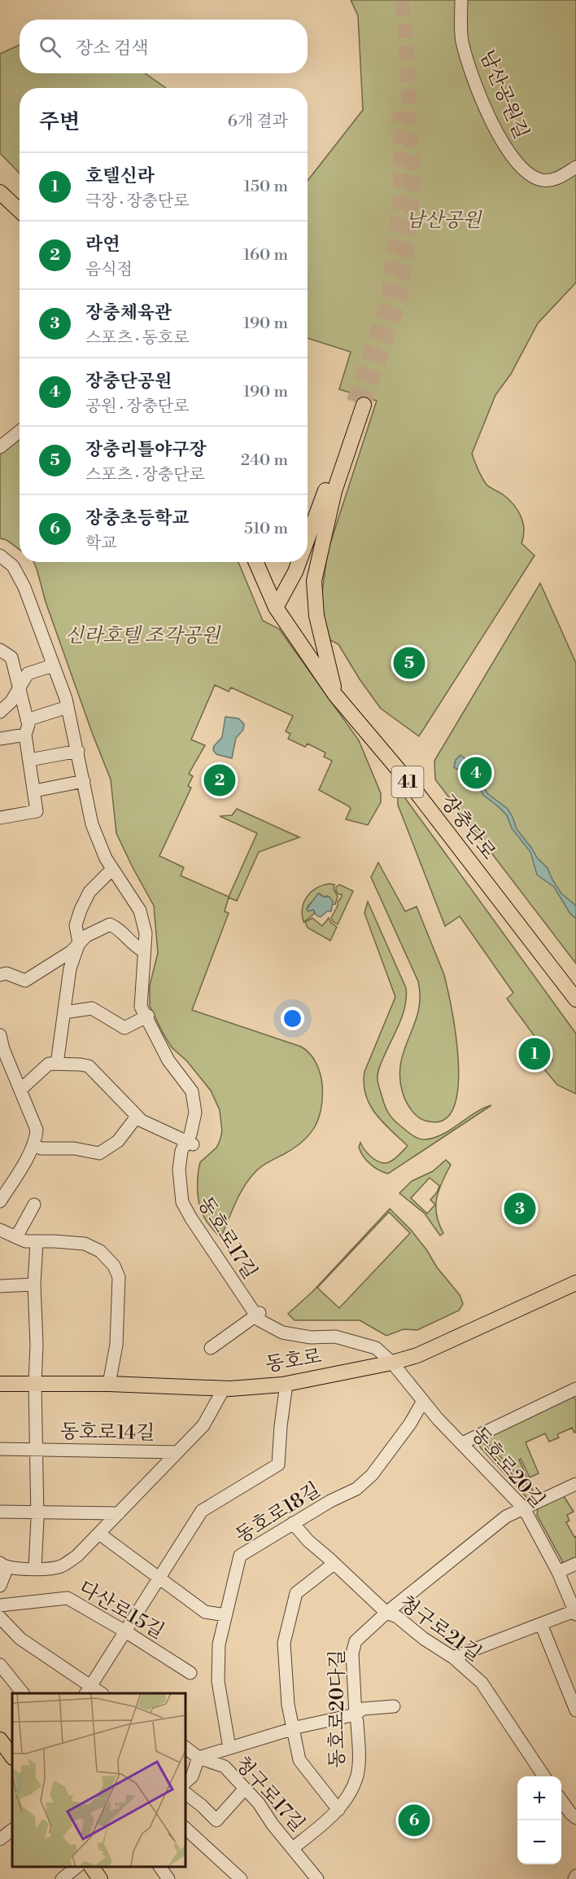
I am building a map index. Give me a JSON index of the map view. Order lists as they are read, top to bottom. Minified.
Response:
{"streets":{"main road":["41","장충단로","동호로"],"street":["남산공원길","동호로17길","동호로14길","동호로20길","동호로18길","다산로15길","청구로21길","동호로20다길","청구로17길"]},"crossings":[["동호로17길","동호로"],["동호로17길","동호로20길"],["동호로","동호로14길"],["동호로","동호로20길"],["동호로20길","동호로18길"],["동호로20길","청구로21길"],["동호로20길","동호로20다길"],["동호로18길","청구로21길"],["청구로21길","동호로20다길"],["동호로20다길","청구로17길"]],"parks":["남산공원","신라호텔 조각공원"],"page":{"search":"장소 검색","heading":["주변","6개 결과"],"list":[{"mark":"1","name":"호텔신라","note":"극장 · 장충단로","value":"150 m"},{"mark":"2","name":"라연","note":"음식점","value":"160 m"},{"mark":"3","name":"장충체육관","note":"스포츠 · 동호로","value":"190 m"},{"mark":"4","name":"장충단공원","note":"공원 · 장충단로","value":"190 m"},{"mark":"5","name":"장충리틀야구장","note":"스포츠 · 장충단로","value":"240 m"},{"mark":"6","name":"장충초등학교","note":"학교","value":"510 m"}],"pins":["5","4","2","1","3","6"],"map_buttons":["+","−"]}}
